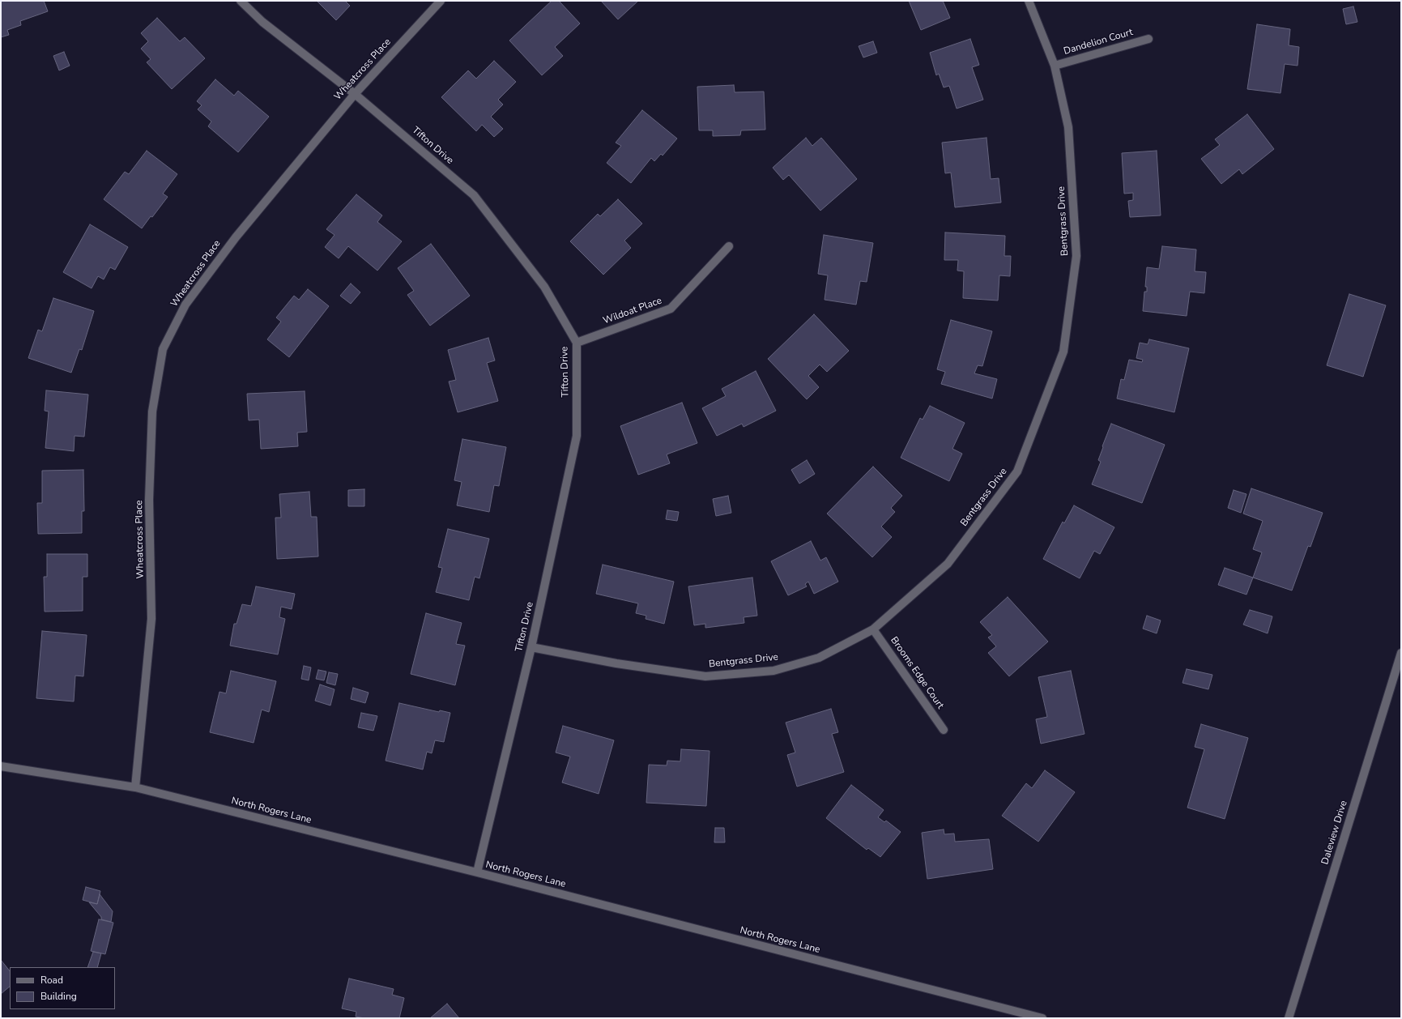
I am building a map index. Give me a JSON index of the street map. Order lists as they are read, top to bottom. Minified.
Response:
{"streets":{"street":["Dandelion Court","Wheatcross Place","Tifton Drive","Bentgrass Drive","Wildoat Place","Brooms Edge Court","North Rogers Lane","Daleview Drive"]},"crossings":[["Dandelion Court","Bentgrass Drive"],["Wheatcross Place","Tifton Drive"],["Wheatcross Place","North Rogers Lane"],["Tifton Drive","Bentgrass Drive"],["Tifton Drive","Wildoat Place"],["Tifton Drive","North Rogers Lane"],["Bentgrass Drive","Brooms Edge Court"]],"legend":["Road","Building"]}
